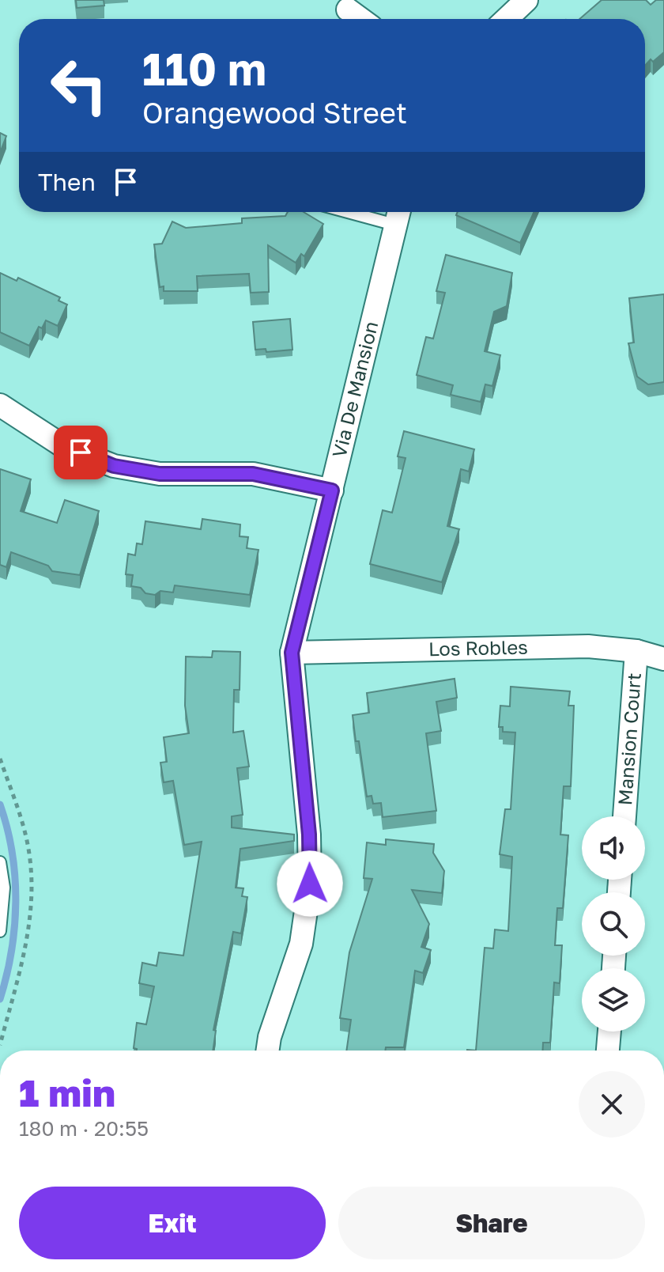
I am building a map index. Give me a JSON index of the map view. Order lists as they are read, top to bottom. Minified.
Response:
{"streets":{"street":["Via De Mansion","Los Robles","Mansion Court"]},"crossings":[["Via De Mansion","Los Robles"],["Los Robles","Mansion Court"]],"page":{"turn":["110 m","Orangewood Street"],"then":"Then","heading":["1 min","180 m · 20:55"],"buttons":["Exit","Share"]}}
